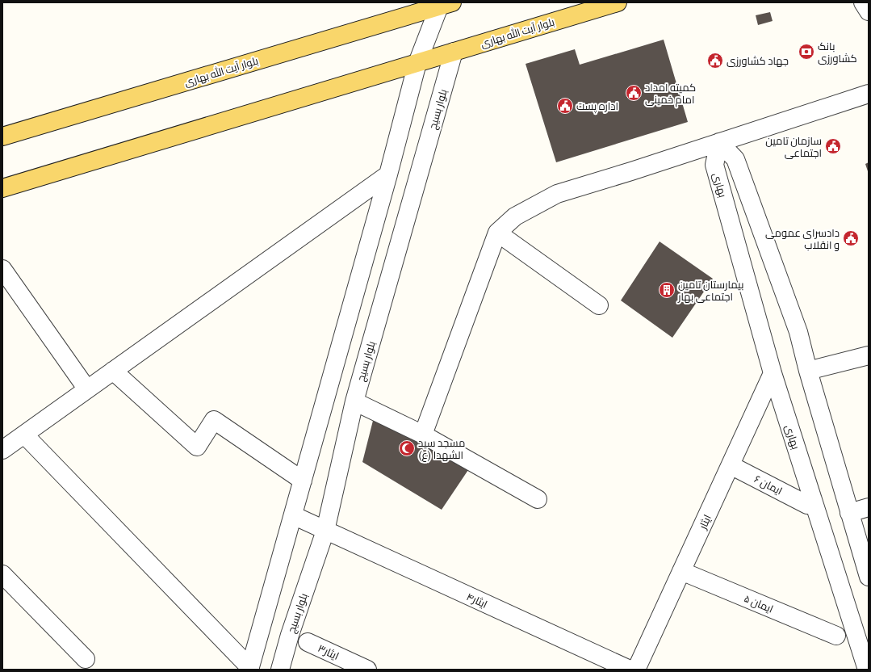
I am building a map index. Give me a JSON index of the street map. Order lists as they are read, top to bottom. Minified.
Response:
{"streets":{"main road":["بلوار آیت الله بهاری"],"street":["بلوار بسیج","بهاری","ایمان ۶","ایثار","ایثار۴","ایمان ۵","ایثار۳"]},"crossings":[["بلوار آیت الله بهاری","بلوار بسیج"],["بلوار بسیج","ایثار۴"],["بهاری","ایثار"],["ایمان ۶","ایثار"],["ایثار","ایمان ۵"]],"places":{"bank":["بانک کشاورزی"],"public building":["جهاد کشاورزی","کمیته امداد امام خمینی","اداره پست","سازمان تامین اجتماعی","دادسرای عمومی و انقلاب"],"building":["بیمارستان تامین اجتماعی بهار"],"mosque":["مسجد سید الشهدا (ع)"]}}
